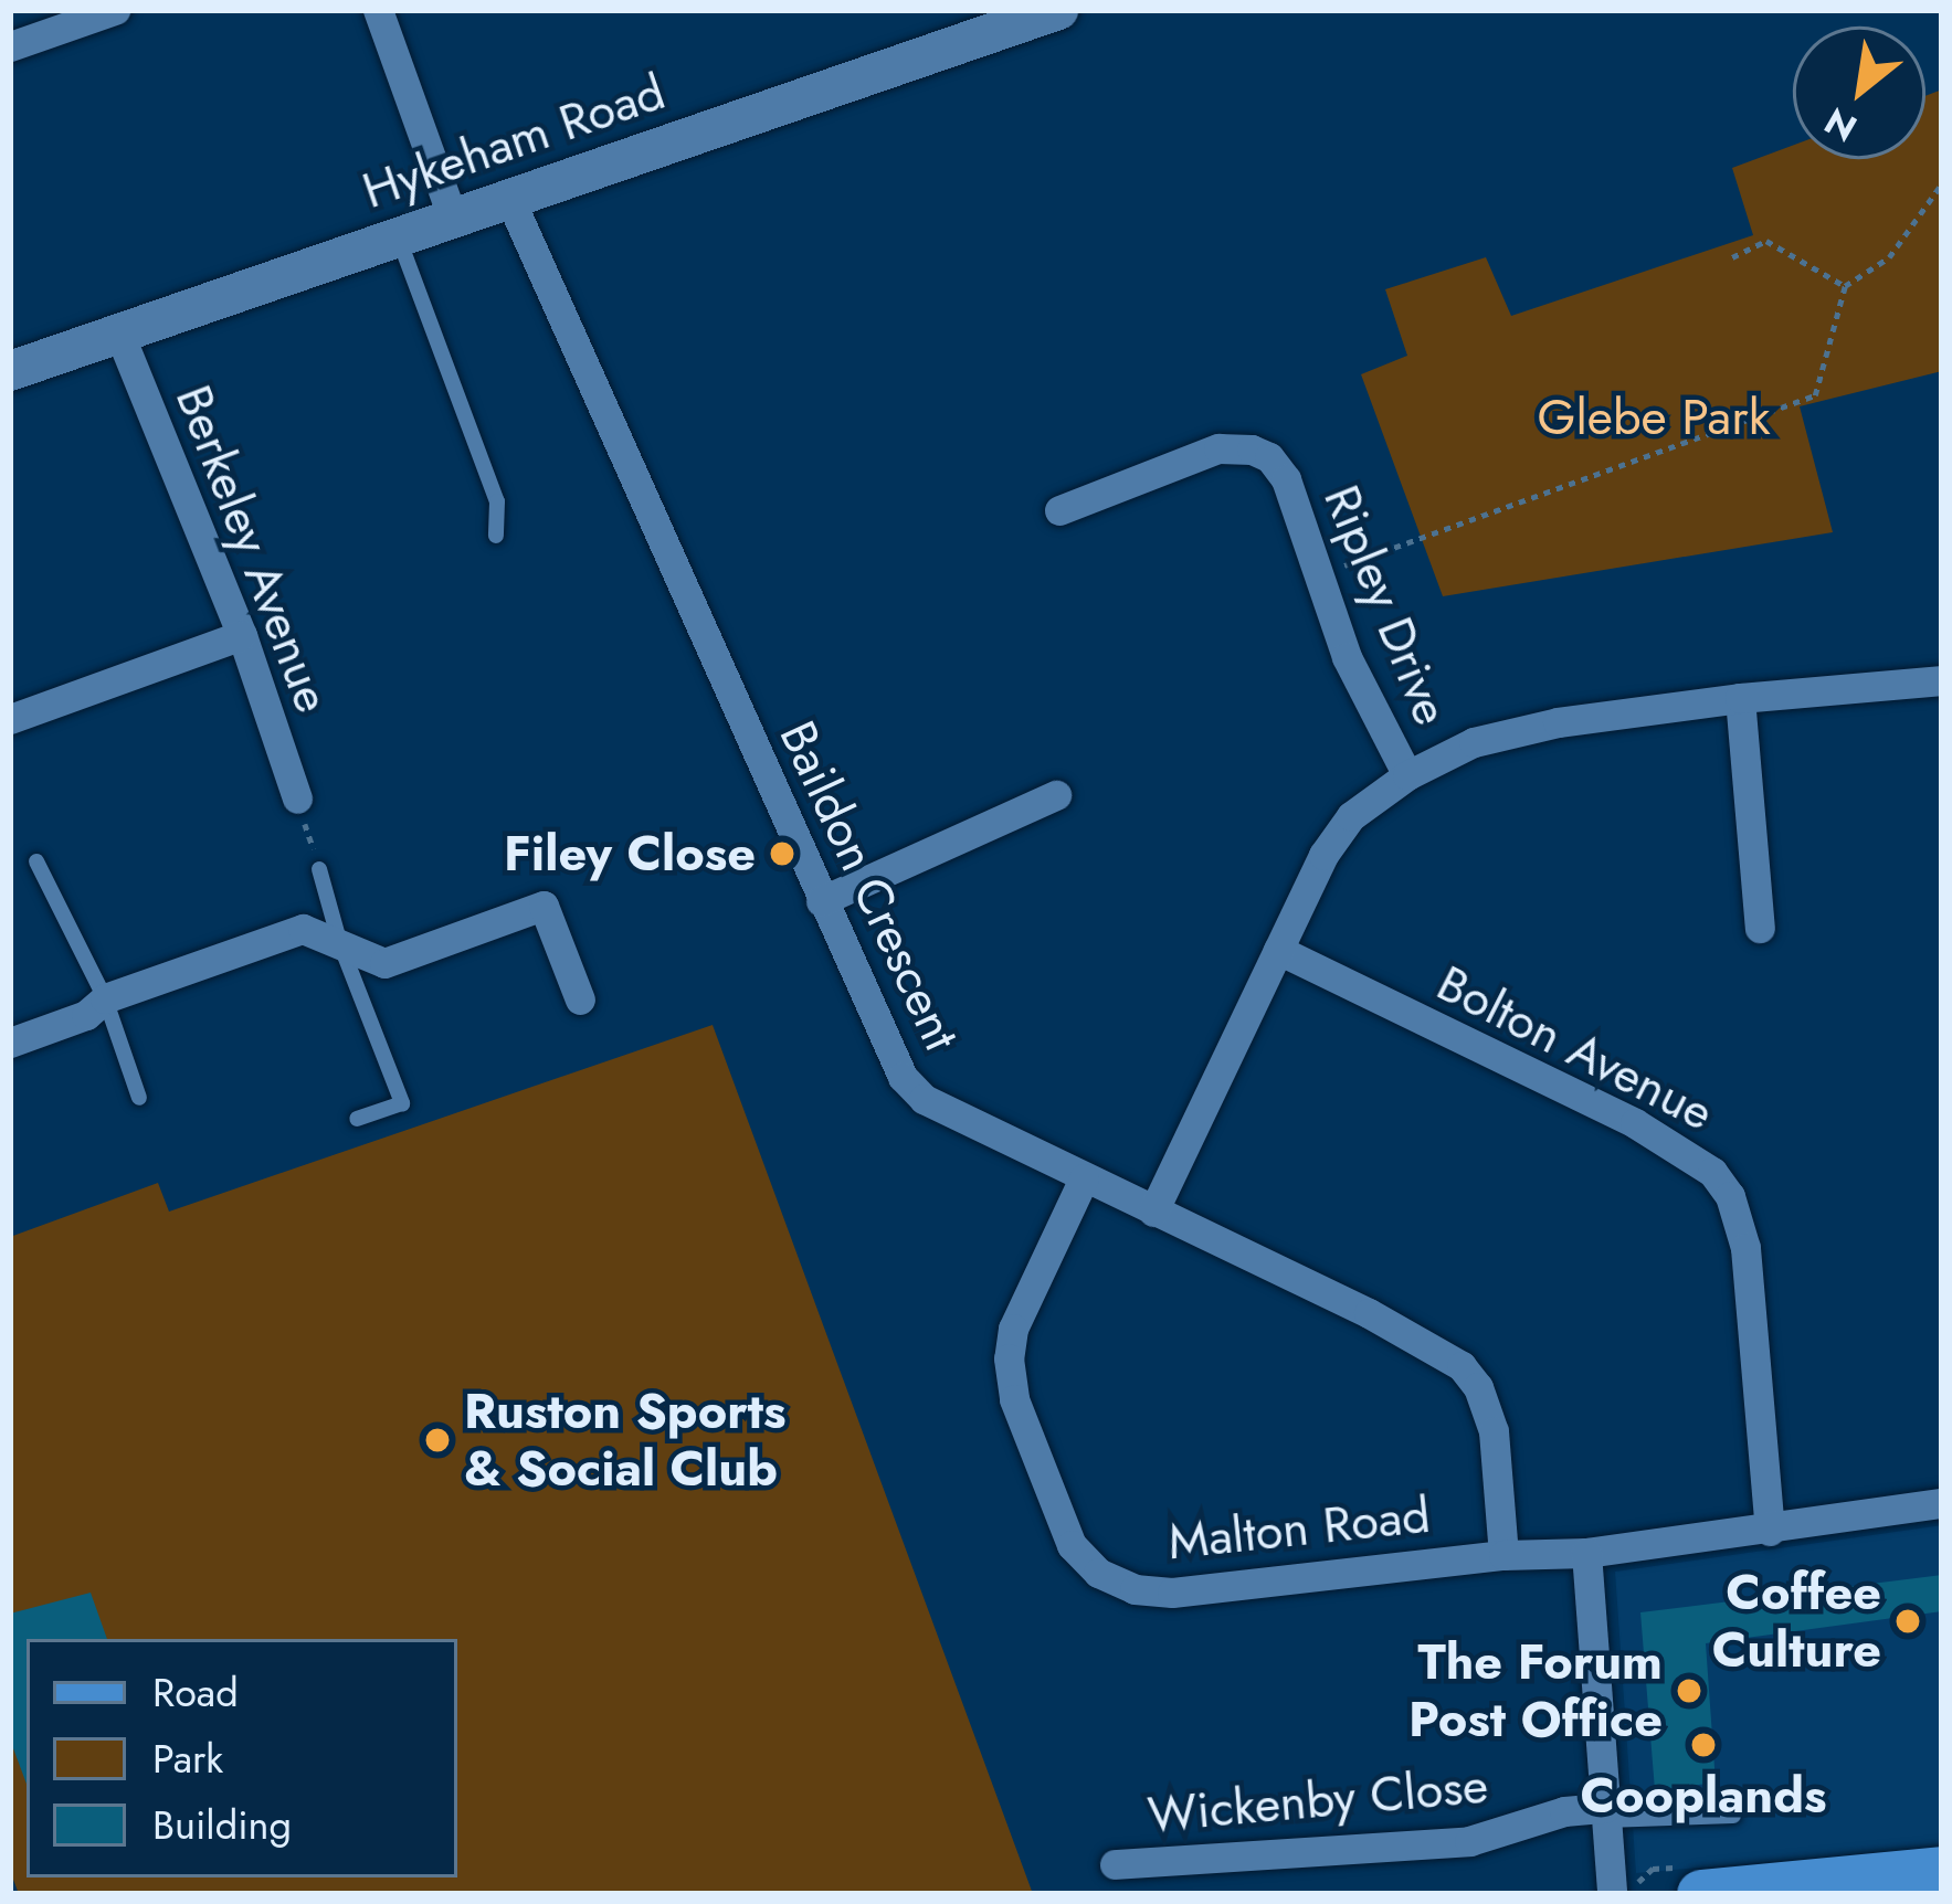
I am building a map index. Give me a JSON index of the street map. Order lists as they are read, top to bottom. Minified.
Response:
{"streets":{"street":["Hykeham Road","Berkeley Avenue","Ripley Drive","Baildon Crescent","Bolton Avenue","Malton Road","Wickenby Close"]},"crossings":[["Hykeham Road","Berkeley Avenue"],["Hykeham Road","Baildon Crescent"],["Baildon Crescent","Malton Road"],["Bolton Avenue","Malton Road"]],"parks":["Glebe Park"],"places":["Filey Close","Ruston Sports & Social Club","Coffee Culture","The Forum Post Office","Cooplands"],"legend":["Road","Park","Building"],"north":"bottom left"}
